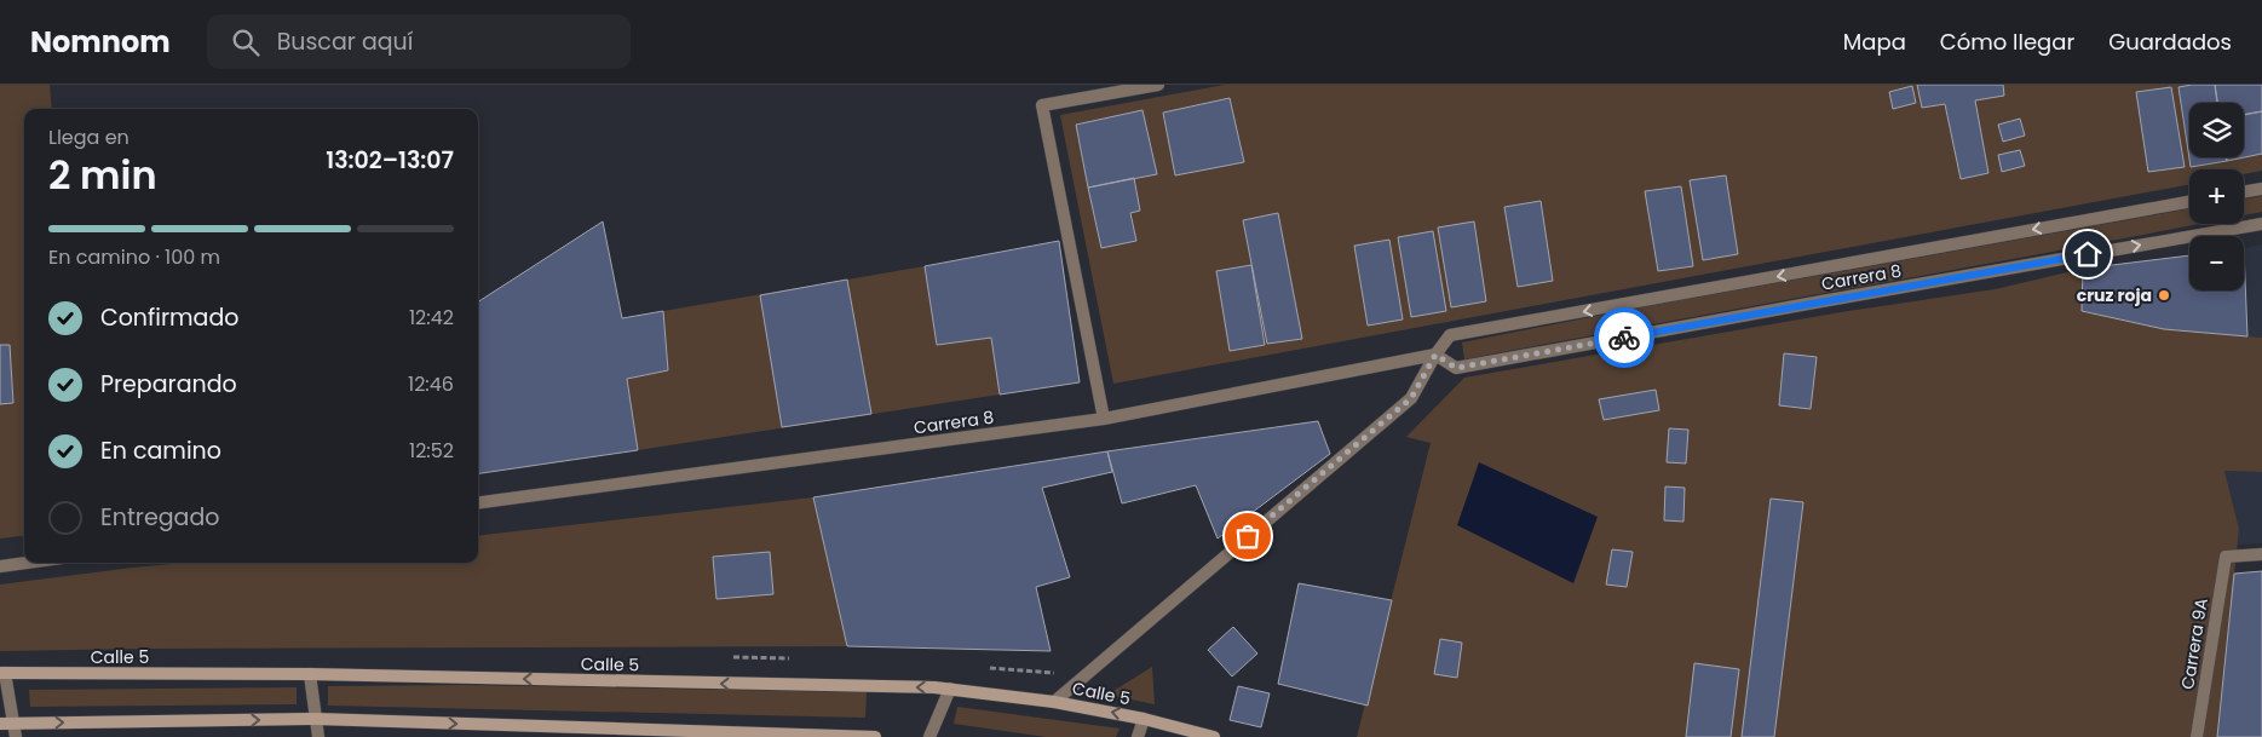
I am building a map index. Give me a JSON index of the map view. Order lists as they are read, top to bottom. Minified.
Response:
{"streets":{"main road":["Calle 5"],"street":["Carrera 8","Carrera 9A"]},"places":["cruz roja"],"page":{"header":"Nomnom","search":"Buscar aquí","nav":["Mapa","Cómo llegar","Guardados"],"map_buttons":["+","−"],"heading":["2 min","Llega en","13:02–13:07"],"bar":"En camino · 100 m","list":[["Confirmado","12:42"],["Preparando","12:46"],["En camino","12:52"],"Entregado"]}}
